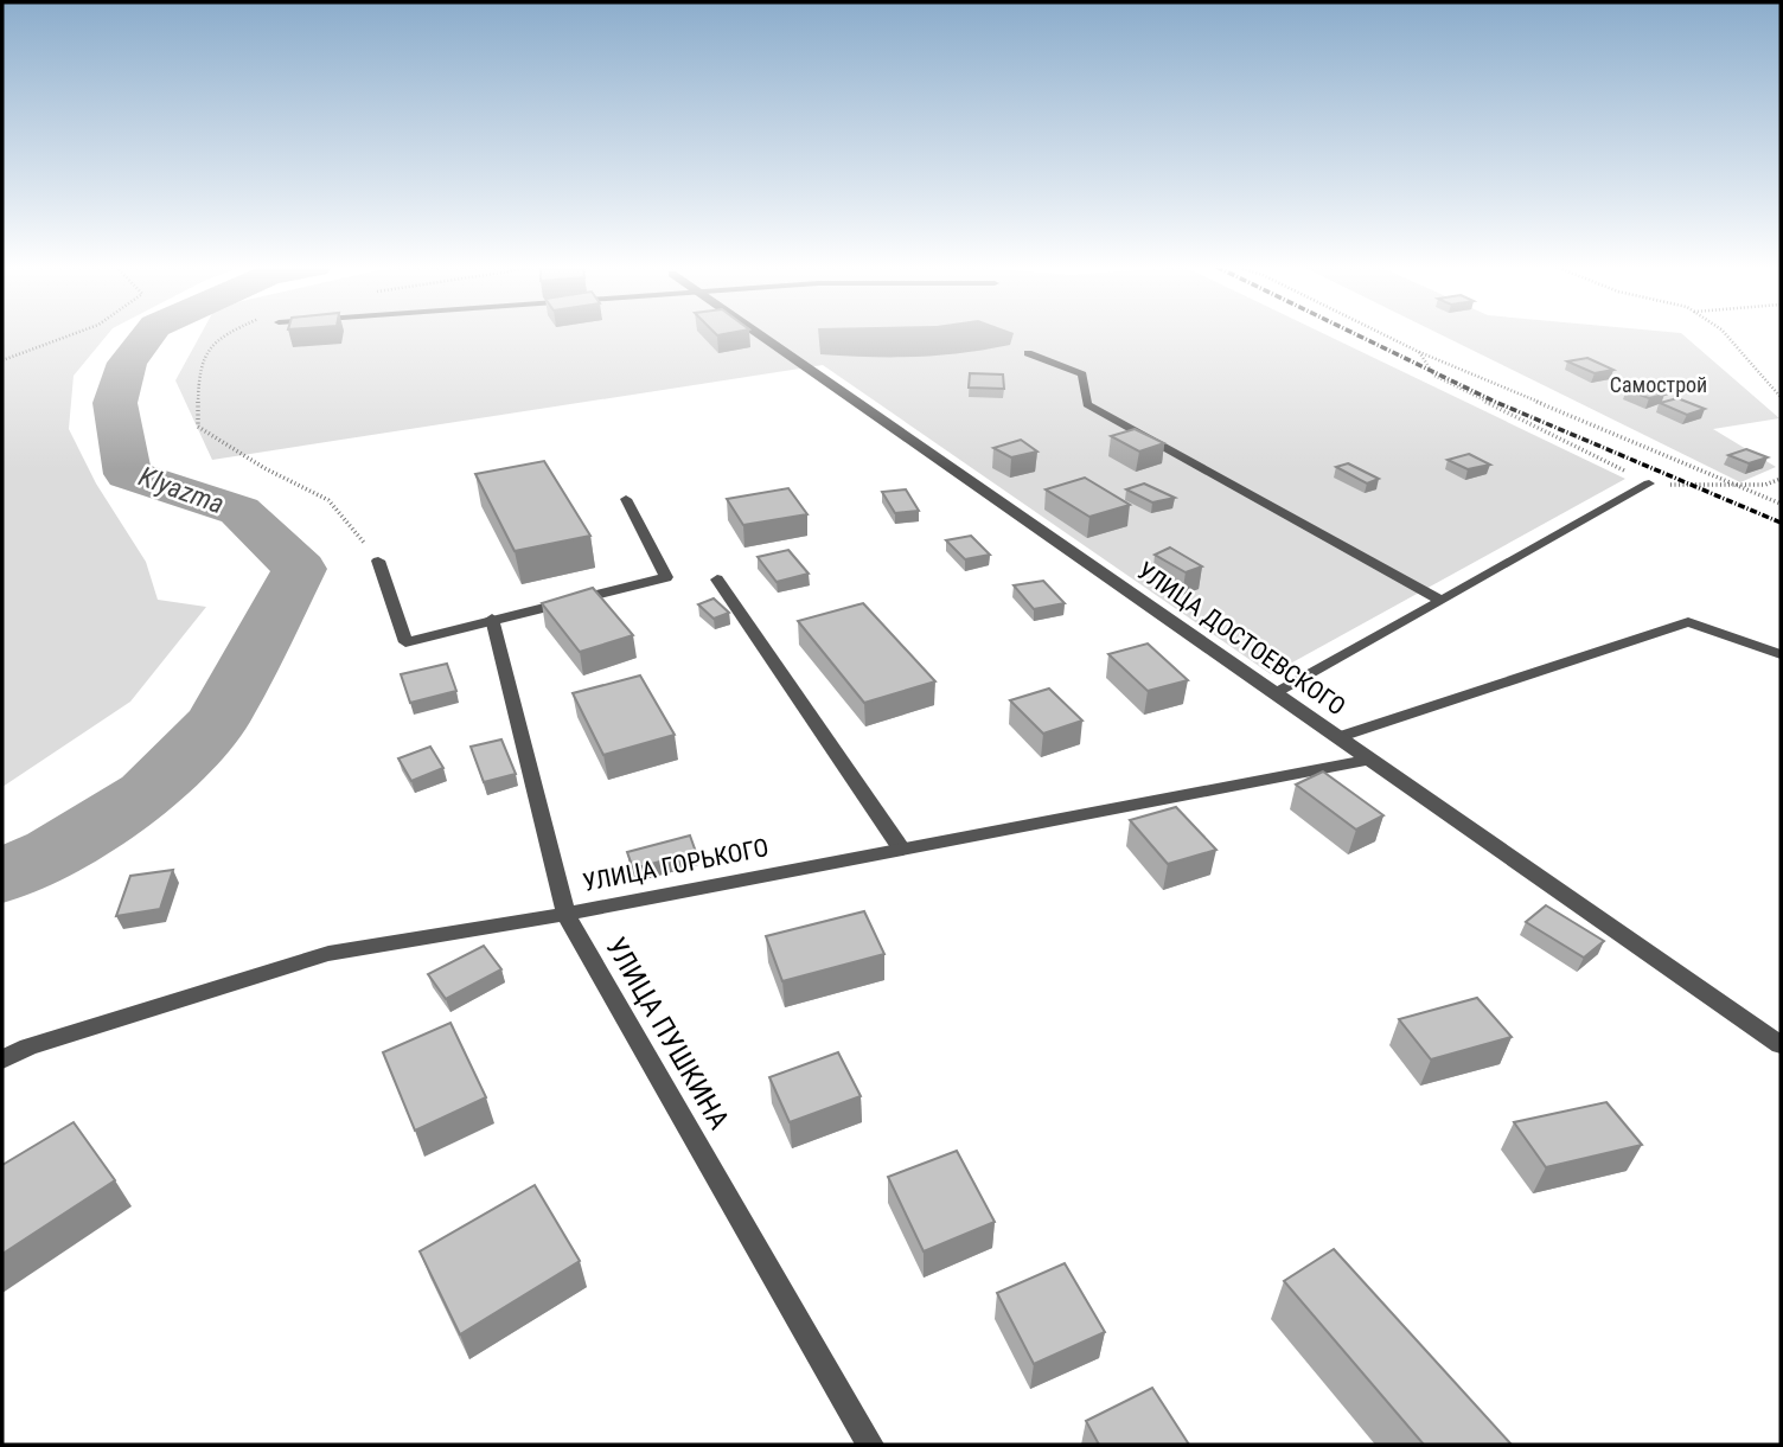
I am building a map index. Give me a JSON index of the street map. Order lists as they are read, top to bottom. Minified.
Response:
{"streets":{"street":["УЛИЦА ДОСТОЕВСКОГО","УЛИЦА ГОРЬКОГО","УЛИЦА ПУШКИНА"]},"crossings":[["УЛИЦА ДОСТОЕВСКОГО","УЛИЦА ГОРЬКОГО"],["УЛИЦА ГОРЬКОГО","УЛИЦА ПУШКИНА"]],"water":["Klyazma"],"parks":["Самострой"]}
